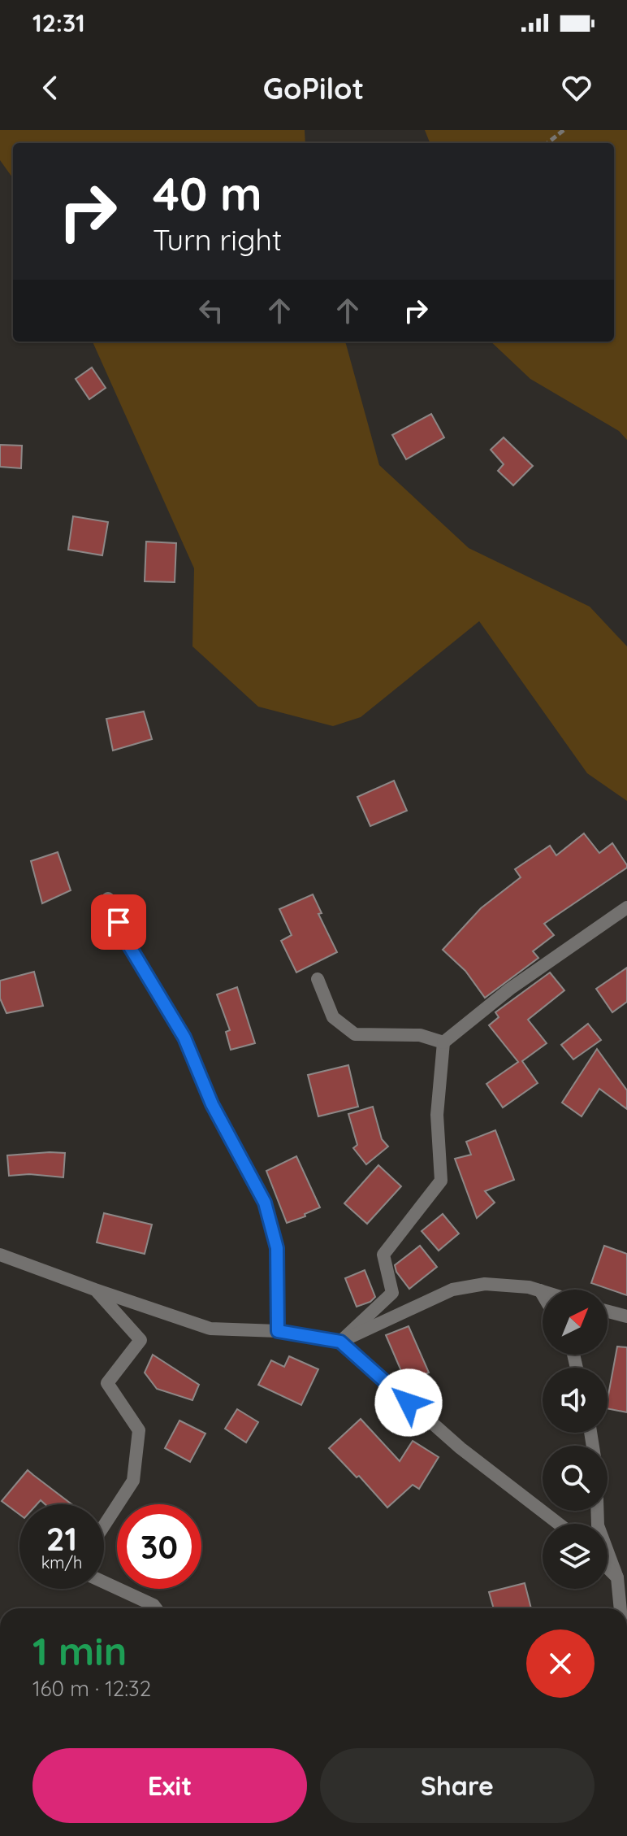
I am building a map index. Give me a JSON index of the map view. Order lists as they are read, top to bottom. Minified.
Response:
{"north":"top right","page":{"status":"12:31","header":"GoPilot","turn":["40 m","Turn right"],"speed":"21 km/h","limit":"30","heading":["1 min","160 m · 12:32"],"buttons":["Exit","Share"]}}
